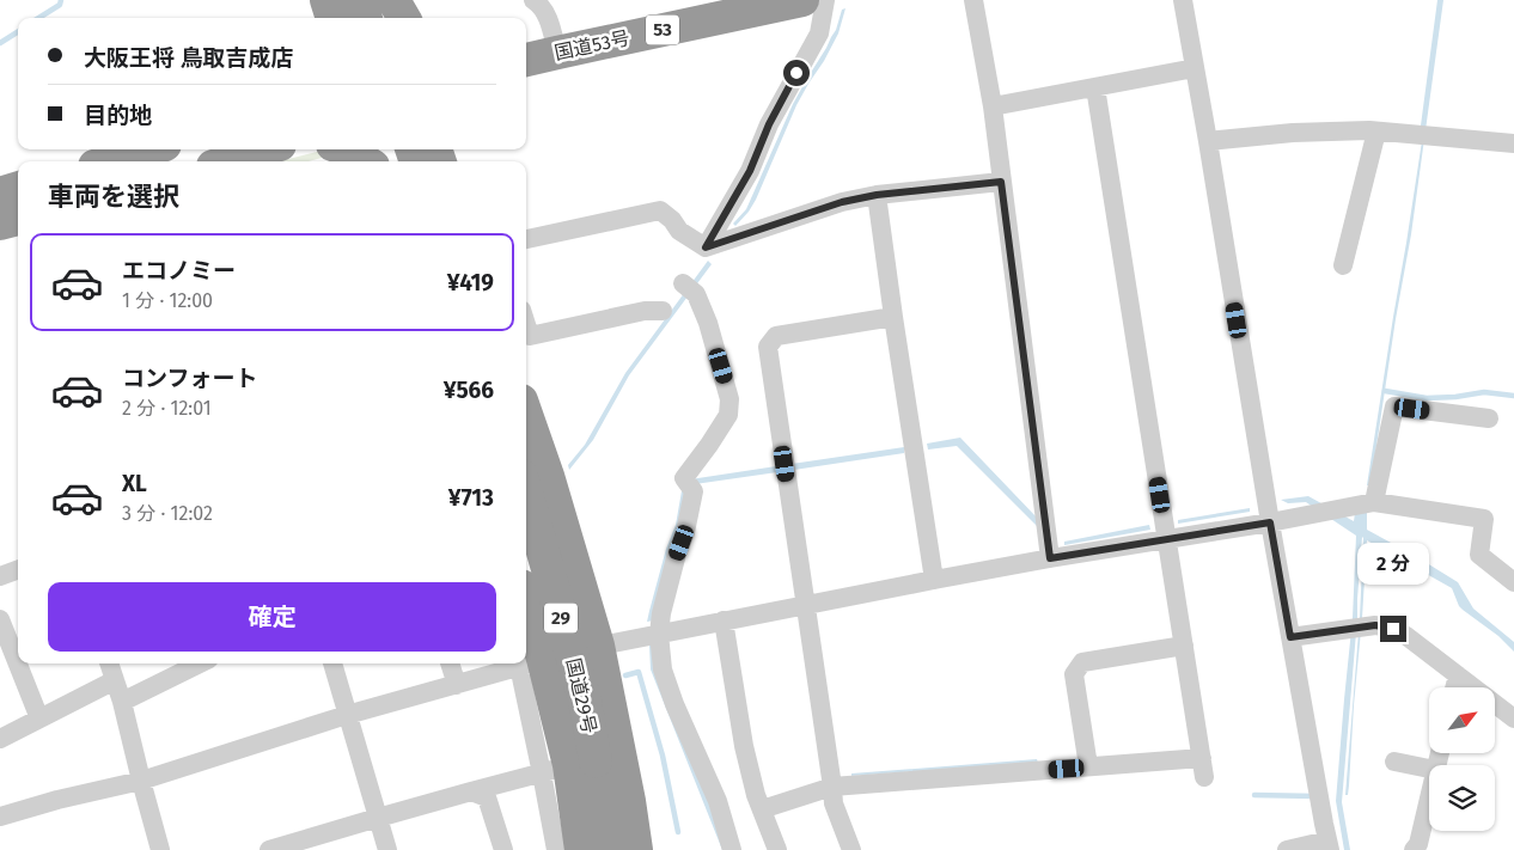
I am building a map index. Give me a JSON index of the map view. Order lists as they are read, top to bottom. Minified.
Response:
{"streets":{"highway":["53","国道53号","29","国道29号"]},"north":"top right","page":{"banner":["大阪王将 鳥取吉成店","目的地"],"heading":"車両を選択","list":[{"name":"エコノミー","note":"1 分 · 12:00","value":"¥419"},{"name":"コンフォート","note":"2 分 · 12:01","value":"¥566"},{"name":"XL","note":"3 分 · 12:02","value":"¥713"}],"bubble":"2 分","buttons":"確定"}}
